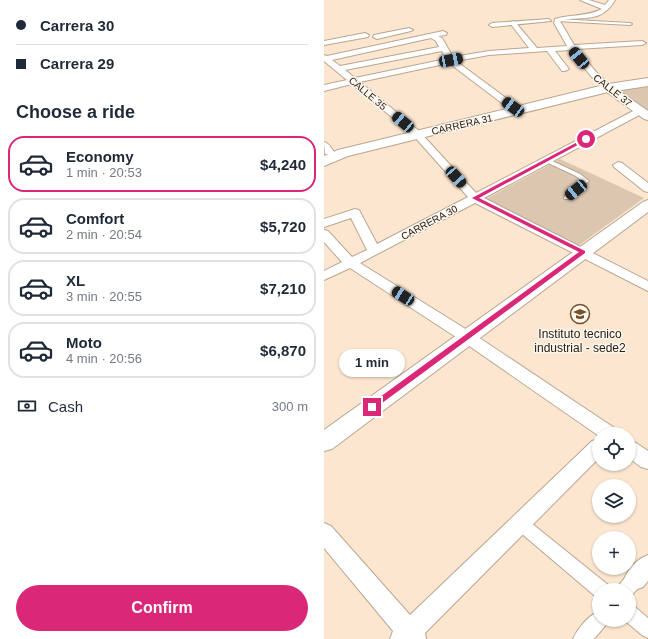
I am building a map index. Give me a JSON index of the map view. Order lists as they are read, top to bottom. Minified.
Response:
{"streets":{"main road":["CARRERA 31"],"street":["CALLE 37","CALLE 35","CARRERA 30"]},"crossings":[["CALLE 37","CARRERA 31"],["CALLE 37","CARRERA 30"],["CALLE 35","CARRERA 31"],["CALLE 35","CARRERA 30"]],"places":{"school or university":["Instituto tecnico industrial - sede2"]},"page":{"banner":["Carrera 30","Carrera 29"],"heading":"Choose a ride","list":[{"name":"Economy","note":"1 min · 20:53","value":"$4,240"},{"name":"Comfort","note":"2 min · 20:54","value":"$5,720"},{"name":"XL","note":"3 min · 20:55","value":"$7,210"},{"name":"Moto","note":"4 min · 20:56","value":"$6,870"}],"bubble":"1 min","pay":["Cash","300 m"],"map_buttons":["+","−"],"buttons":"Confirm"}}
